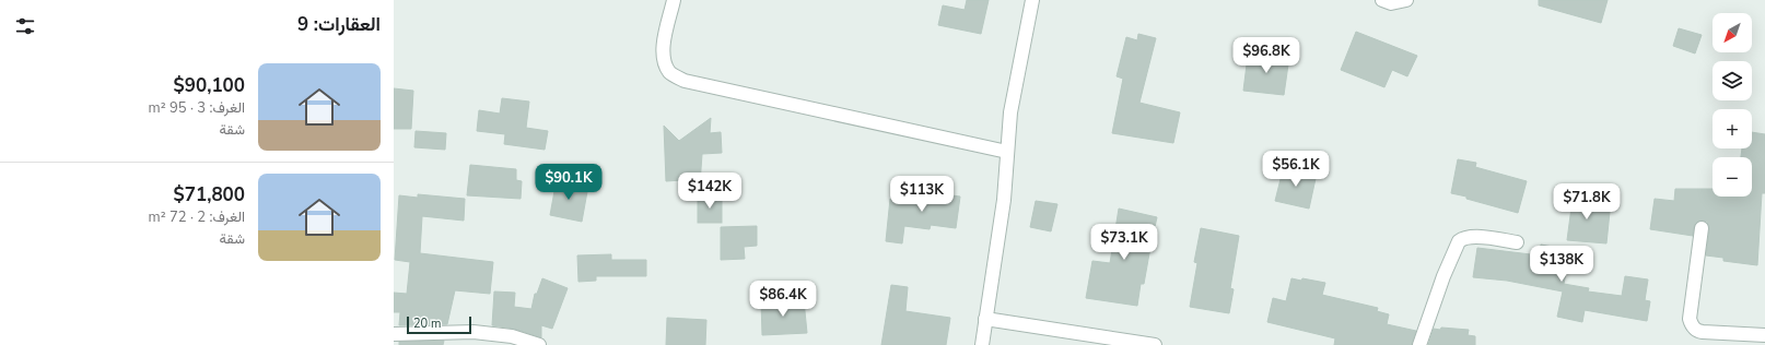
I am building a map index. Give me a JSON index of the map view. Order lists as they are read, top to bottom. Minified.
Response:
{"scale_bar":"20 m","north":"bottom left","page":{"heading":"العقارات: 9","map_buttons":["+","−"],"price":["$96.8K","$56.1K","$90.1K","$142K","$113K","$71.8K","$73.1K","$138K","$86.4K"],"list":[{"name":"$90,100","note":"الغرف: 3 · 95 m² · شقة"},{"name":"$71,800","note":"الغرف: 2 · 72 m² · شقة"}],"scale":"20 m"}}
